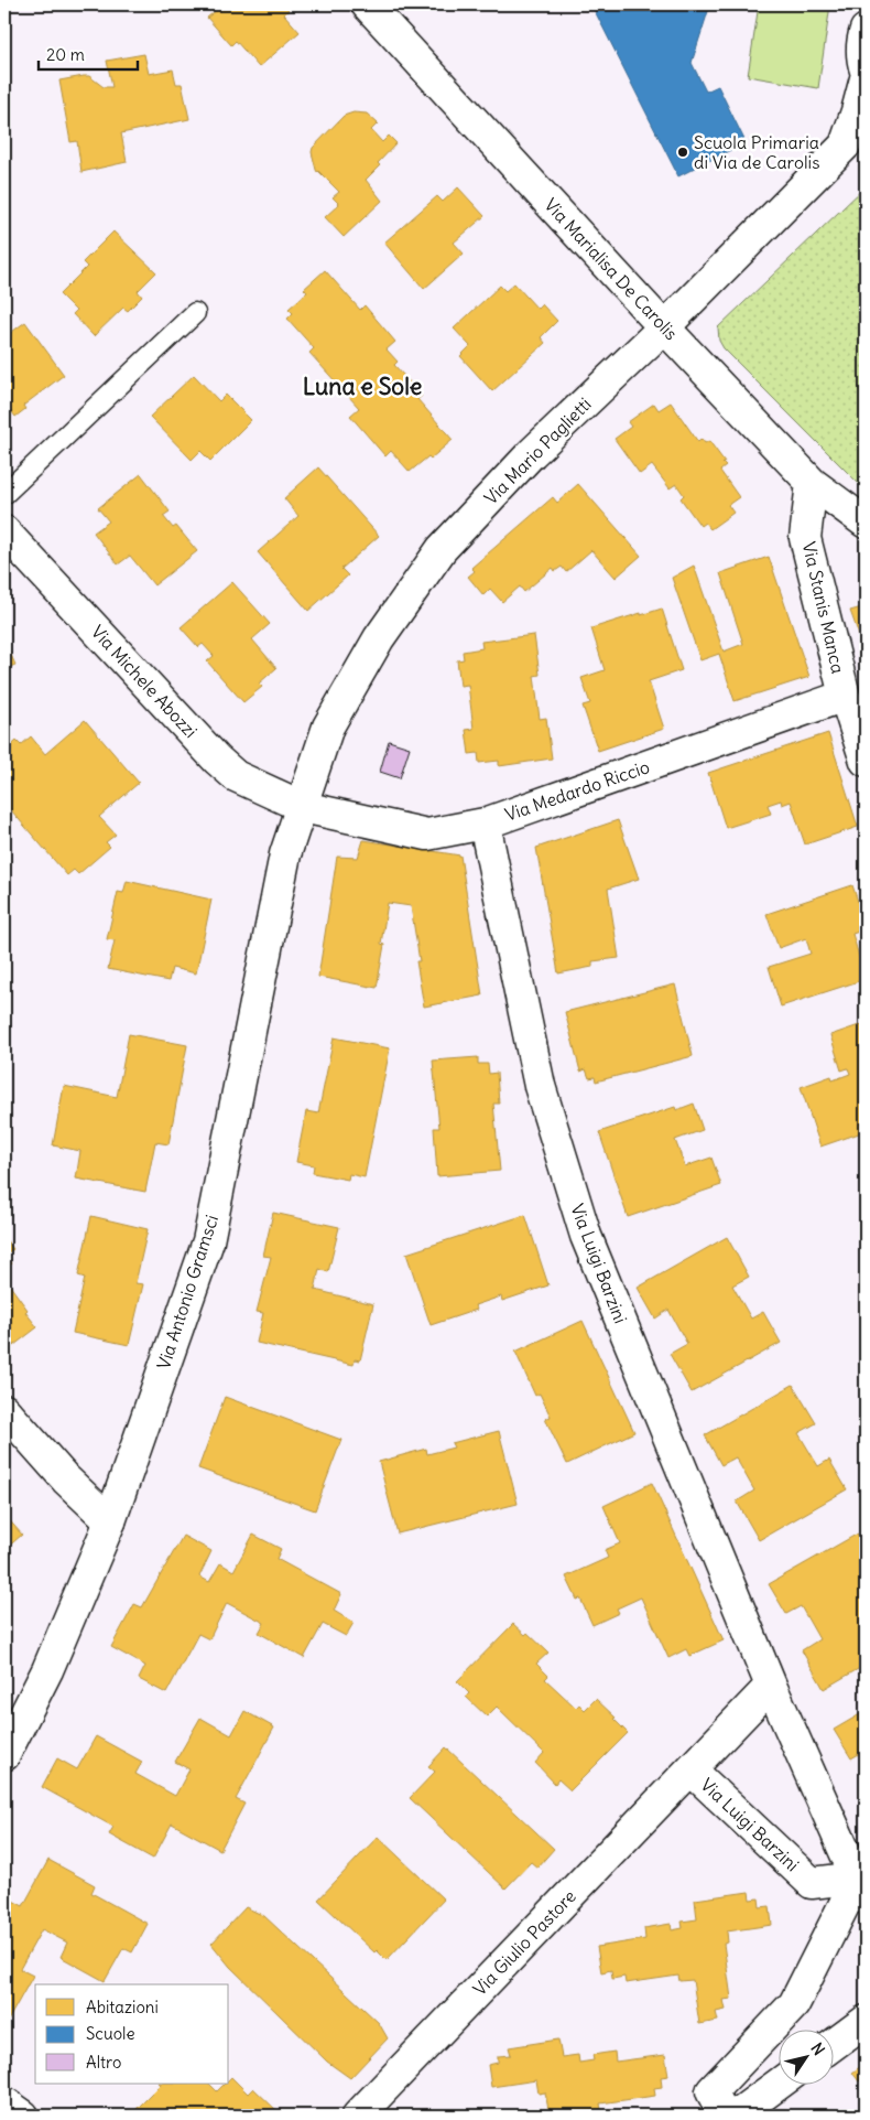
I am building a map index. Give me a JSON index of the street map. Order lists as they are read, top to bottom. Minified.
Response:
{"streets":{"street":["Via Marialisa De Carolis","Via Mario Paglietti","Via Stanis Manca","Via Michele Abozzi","Via Medardo Riccio","Via Luigi Barzini","Via Antonio Gramsci","Via Giulio Pastore"]},"crossings":[["Via Marialisa De Carolis","Via Mario Paglietti"],["Via Marialisa De Carolis","Via Stanis Manca"],["Via Mario Paglietti","Via Michele Abozzi"],["Via Mario Paglietti","Via Medardo Riccio"],["Via Mario Paglietti","Via Antonio Gramsci"],["Via Stanis Manca","Via Medardo Riccio"],["Via Michele Abozzi","Via Medardo Riccio"],["Via Michele Abozzi","Via Antonio Gramsci"],["Via Medardo Riccio","Via Luigi Barzini"],["Via Medardo Riccio","Via Antonio Gramsci"],["Via Luigi Barzini","Via Giulio Pastore"]],"districts":["Luna e Sole"],"places":["Scuola Primaria di Via de Carolis"],"legend":["Abitazioni","Scuole","Altro"],"scale_bar":"20 m","north":"top right"}
